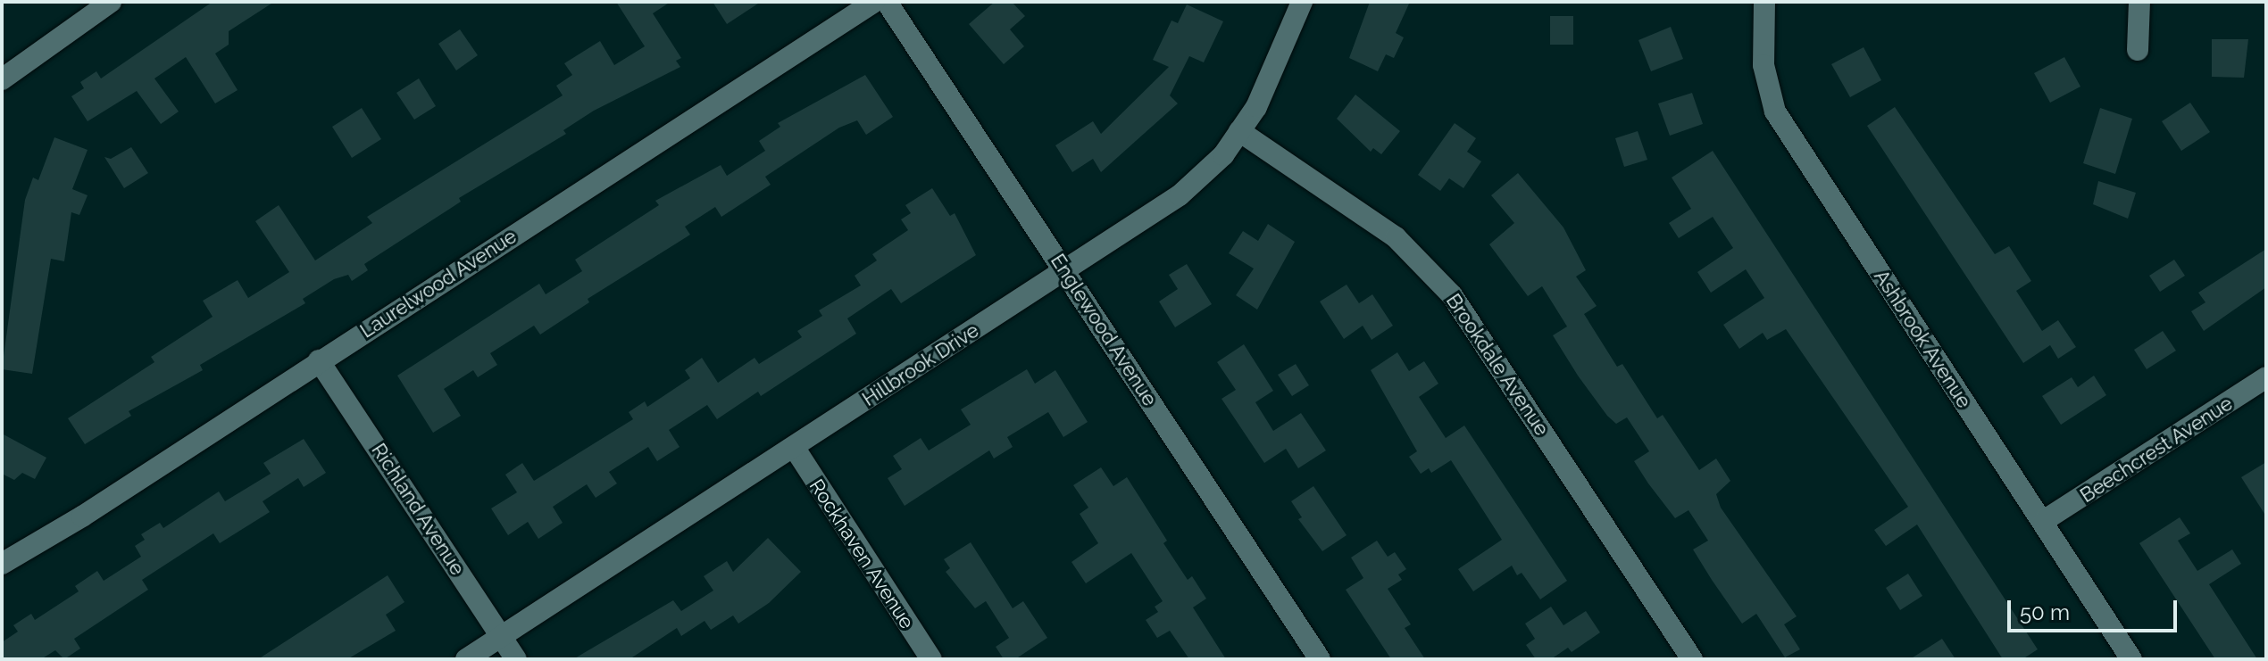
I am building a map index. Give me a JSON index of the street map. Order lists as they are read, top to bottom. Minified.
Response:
{"streets":{"street":["Laurelwood Avenue","Englewood Avenue","Ashbrook Avenue","Hillbrook Drive","Brookdale Avenue","Beechcrest Avenue","Richland Avenue","Rockhaven Avenue"]},"crossings":[["Laurelwood Avenue","Richland Avenue"],["Englewood Avenue","Hillbrook Drive"],["Ashbrook Avenue","Beechcrest Avenue"],["Hillbrook Drive","Brookdale Avenue"],["Hillbrook Drive","Richland Avenue"],["Hillbrook Drive","Rockhaven Avenue"]],"scale_bar":"50 m"}
